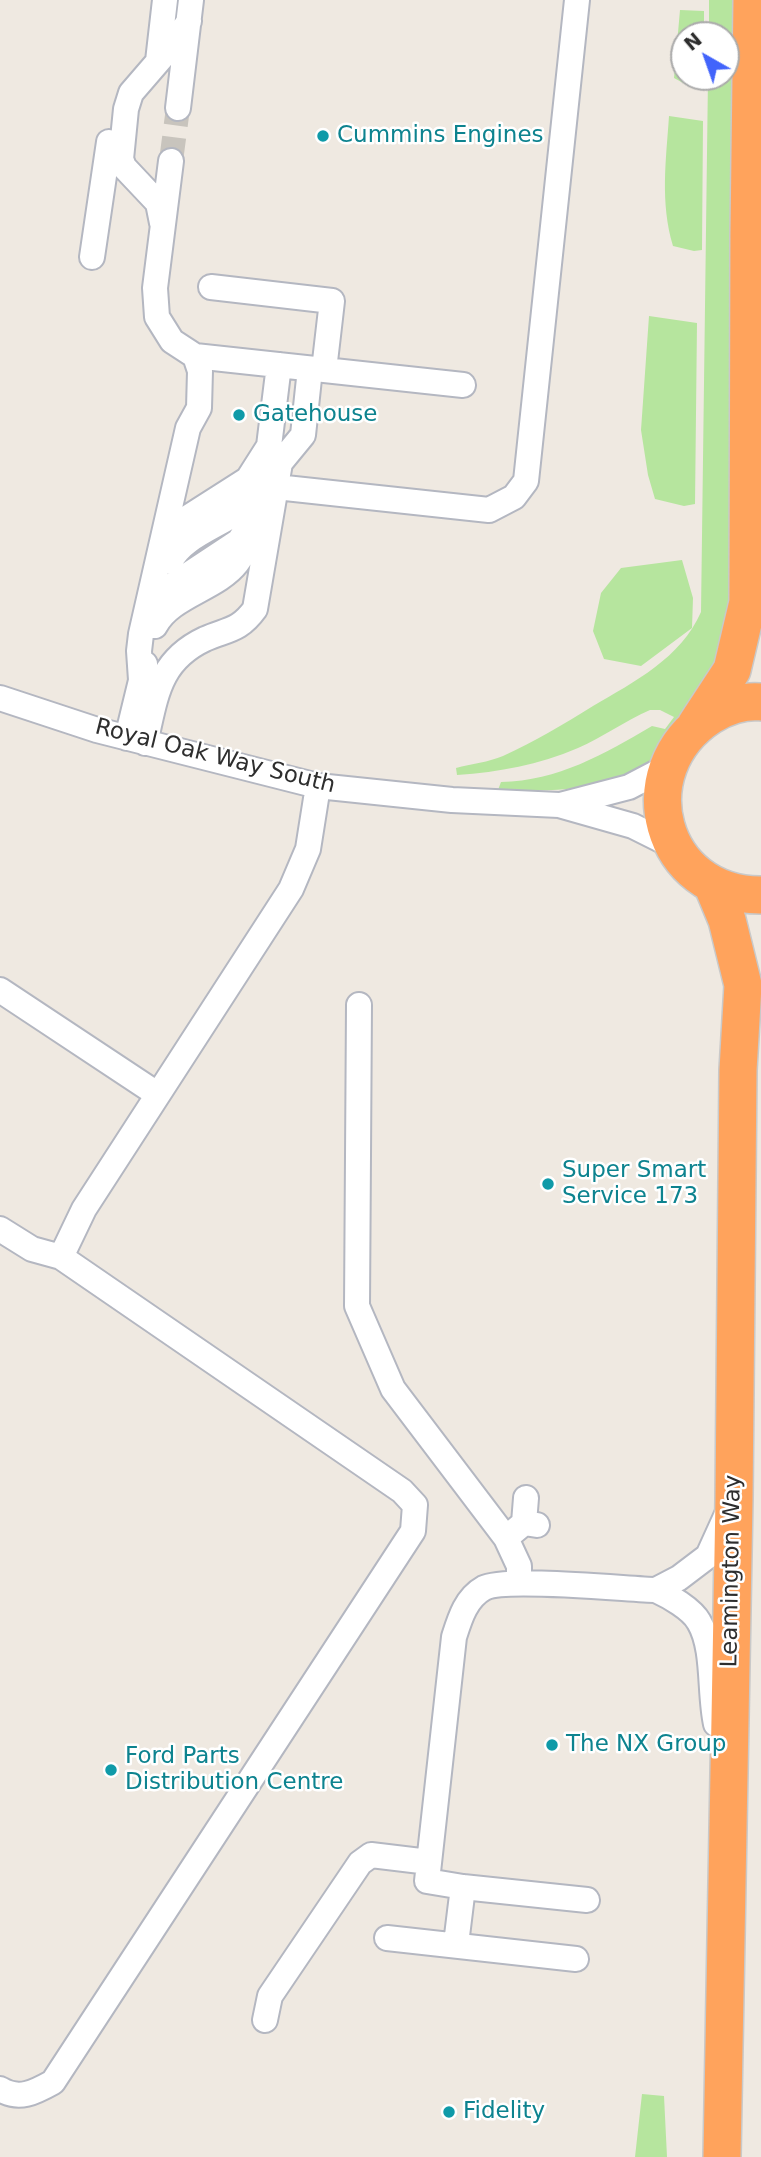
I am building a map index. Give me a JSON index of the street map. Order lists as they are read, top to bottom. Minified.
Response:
{"streets":{"highway":["Leamington Way"],"street":["Royal Oak Way South"]},"places":["Cummins Engines","Gatehouse","Super Smart Service 173","The NX Group","Ford Parts Distribution Centre","Fidelity"],"north":"top left"}
